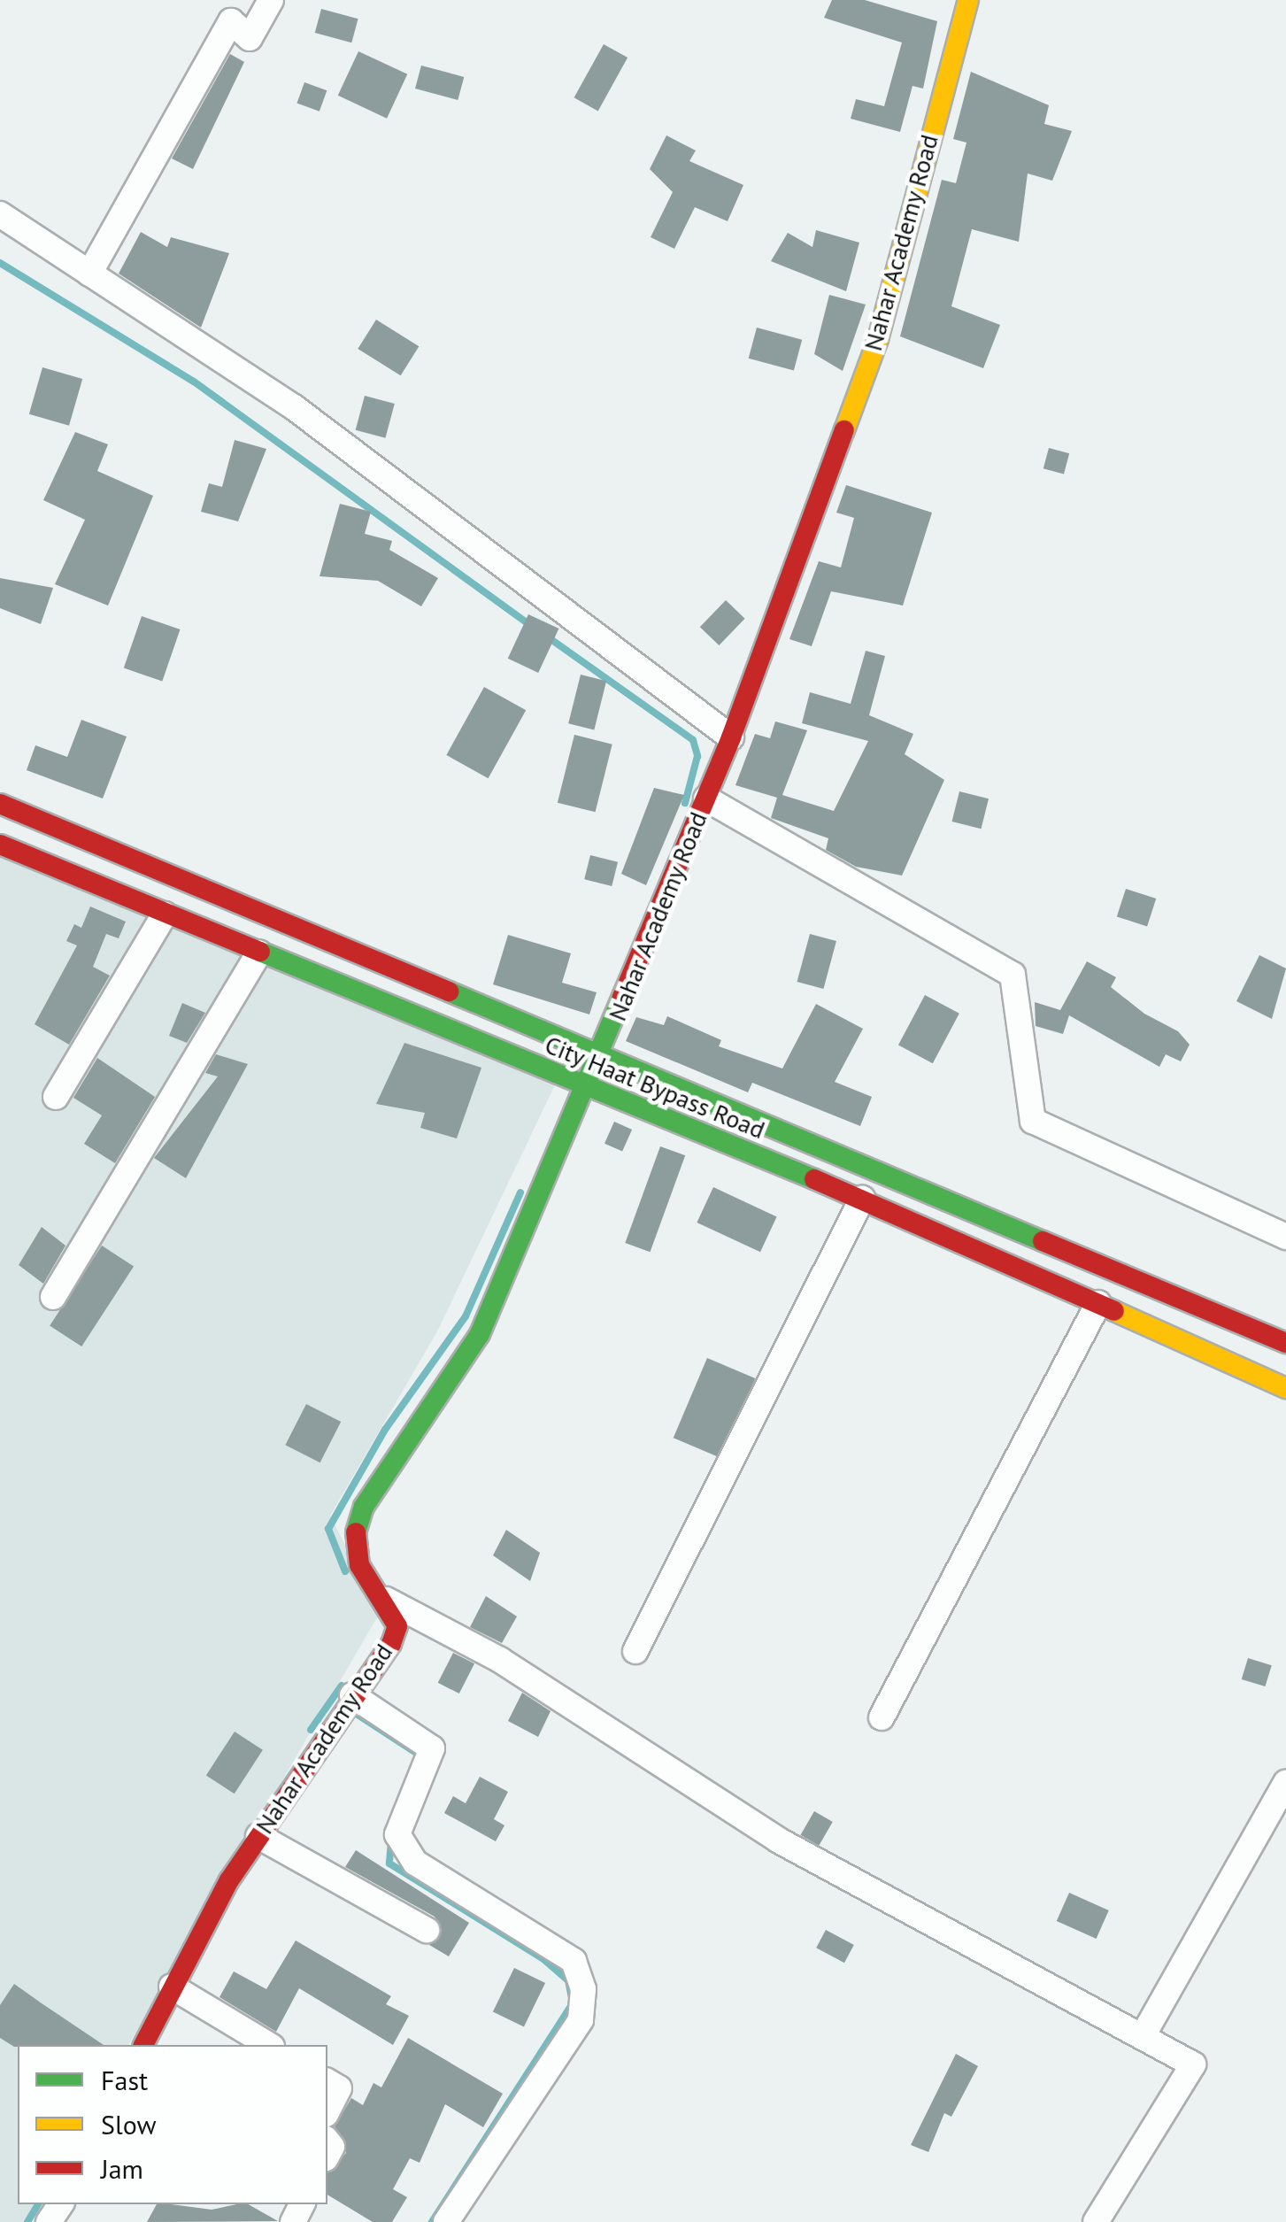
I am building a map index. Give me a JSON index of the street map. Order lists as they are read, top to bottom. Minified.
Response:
{"streets":{"main road":["Nahar Academy Road","City Haat Bypass Road"]},"crossings":[["Nahar Academy Road","City Haat Bypass Road"]],"legend":["Fast","Slow","Jam"]}
